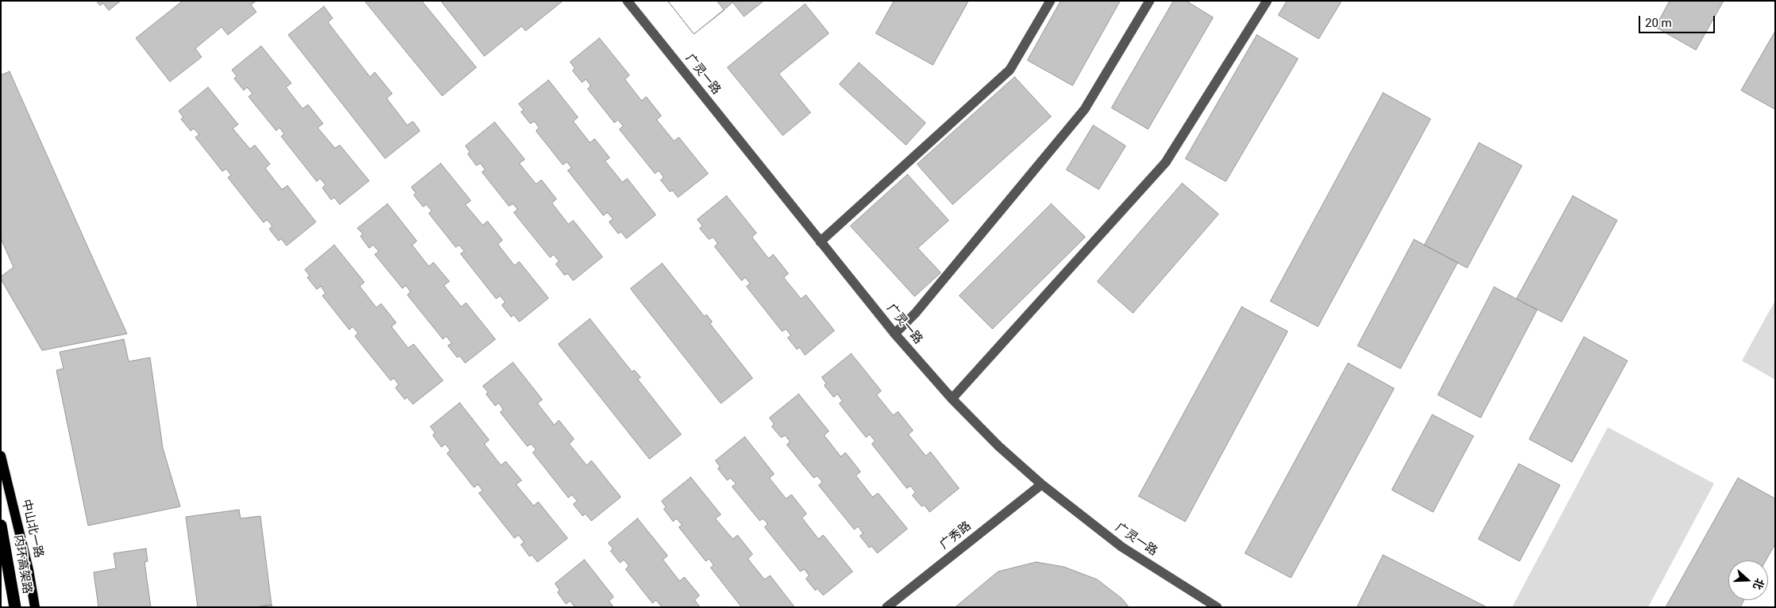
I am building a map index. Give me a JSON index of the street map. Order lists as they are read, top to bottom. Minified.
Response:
{"streets":{"highway":["内环高架路"],"main road":["中山北一路"],"street":["广灵一路","广秀路"]},"crossings":[["广灵一路","广秀路"]],"scale_bar":"20 m","north":"right"}
